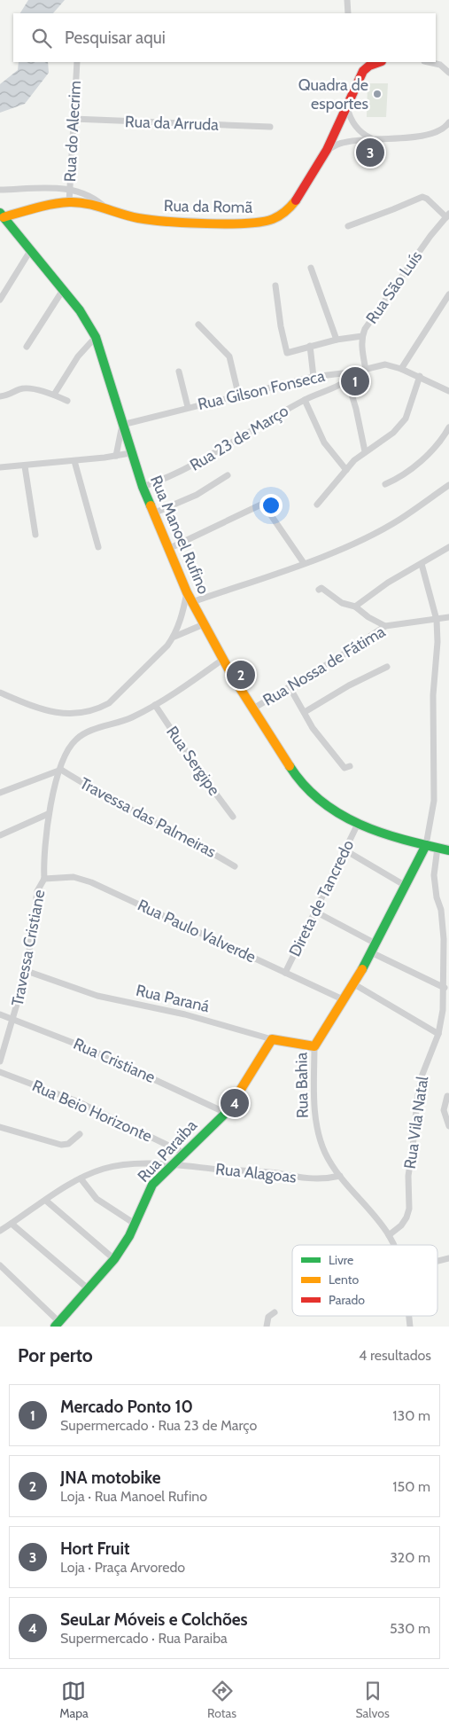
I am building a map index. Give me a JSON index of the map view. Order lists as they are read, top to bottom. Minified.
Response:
{"streets":{"street":["Rua da Arruda","Rua do Alecrim","Rua da Romã","Rua São Luís","Rua Gilson Fonseca","Rua 23 de Março","Rua Manoel Rufino","Rua Nossa de Fátima","Rua Sergipe","Travessa das Palmeiras","Direta de Tancredo","Rua Paulo Valverde","Travessa Cristiane","Rua Paraná","Rua Cristiane","Rua Bahia","Rua Beio Horizonte","Rua Vila Natal","Rua Paraiba","Rua Alagoas"]},"crossings":[["Rua da Arruda","Rua do Alecrim"],["Rua do Alecrim","Rua da Romã"],["Rua da Romã","Rua Manoel Rufino"],["Rua São Luís","Rua Gilson Fonseca"],["Rua Gilson Fonseca","Rua 23 de Março"],["Rua Gilson Fonseca","Rua Manoel Rufino"],["Rua 23 de Março","Rua Manoel Rufino"],["Rua Manoel Rufino","Rua Nossa de Fátima"],["Rua Manoel Rufino","Direta de Tancredo"],["Rua Manoel Rufino","Travessa Cristiane"],["Rua Manoel Rufino","Rua Bahia"],["Rua Manoel Rufino","Rua Vila Natal"],["Rua Sergipe","Travessa Cristiane"],["Travessa das Palmeiras","Travessa Cristiane"],["Direta de Tancredo","Rua Paulo Valverde"],["Rua Paulo Valverde","Travessa Cristiane"],["Rua Paulo Valverde","Rua Bahia"],["Travessa Cristiane","Rua Paraná"],["Travessa Cristiane","Rua Cristiane"],["Rua Paraná","Rua Bahia"],["Rua Paraná","Rua Paraiba"],["Rua Cristiane","Rua Paraiba"],["Rua Bahia","Rua Vila Natal"],["Rua Bahia","Rua Alagoas"],["Rua Beio Horizonte","Rua Paraiba"],["Rua Paraiba","Rua Alagoas"]],"places":["Quadra de esportes"],"legend":["Livre","Lento","Parado"],"page":{"search":"Pesquisar aqui","pins":["3","1","2","4"],"heading":["Por perto","4 resultados"],"list":[{"mark":"1","name":"Mercado Ponto 10","note":"Supermercado · Rua 23 de Março","value":"130 m"},{"mark":"2","name":"JNA motobike","note":"Loja · Rua Manoel Rufino","value":"150 m"},{"mark":"3","name":"Hort Fruit","note":"Loja · Praça Arvoredo","value":"320 m"},{"mark":"4","name":"SeuLar Móveis e Colchões","note":"Supermercado · Rua Paraiba","value":"530 m"}],"nav":["Mapa","Rotas","Salvos"]}}
